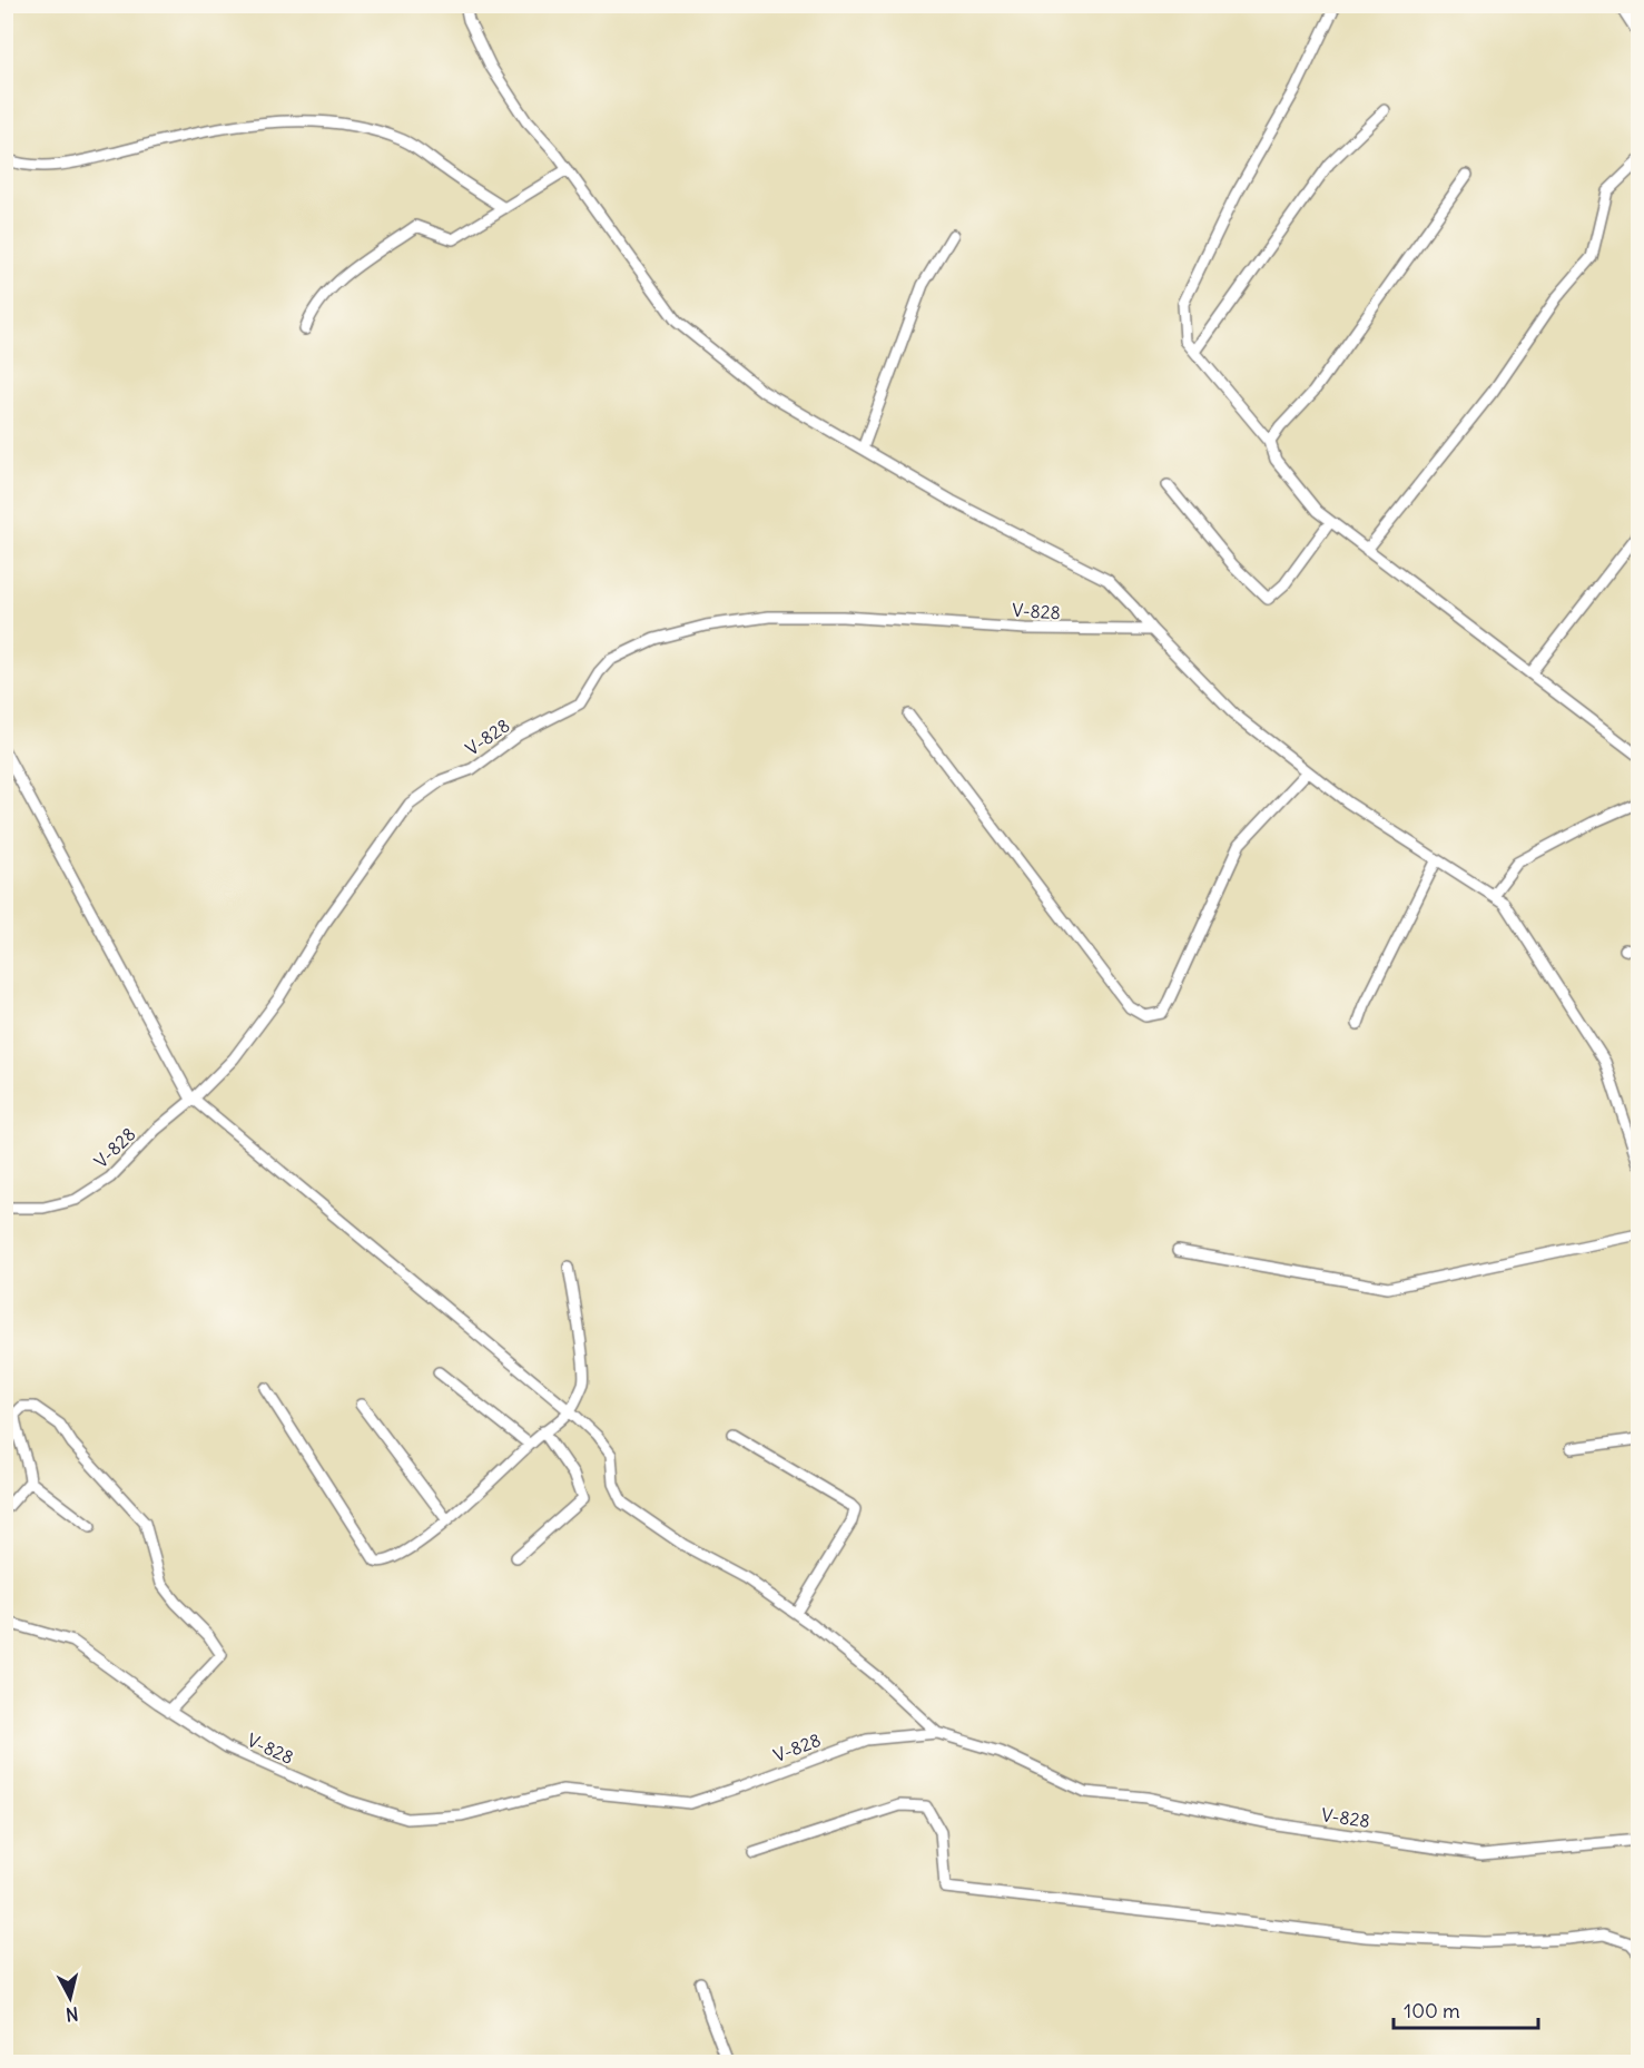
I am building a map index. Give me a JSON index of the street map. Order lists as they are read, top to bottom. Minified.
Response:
{"streets":{"street":["V-828"]},"scale_bar":"100 m","north":"bottom"}
